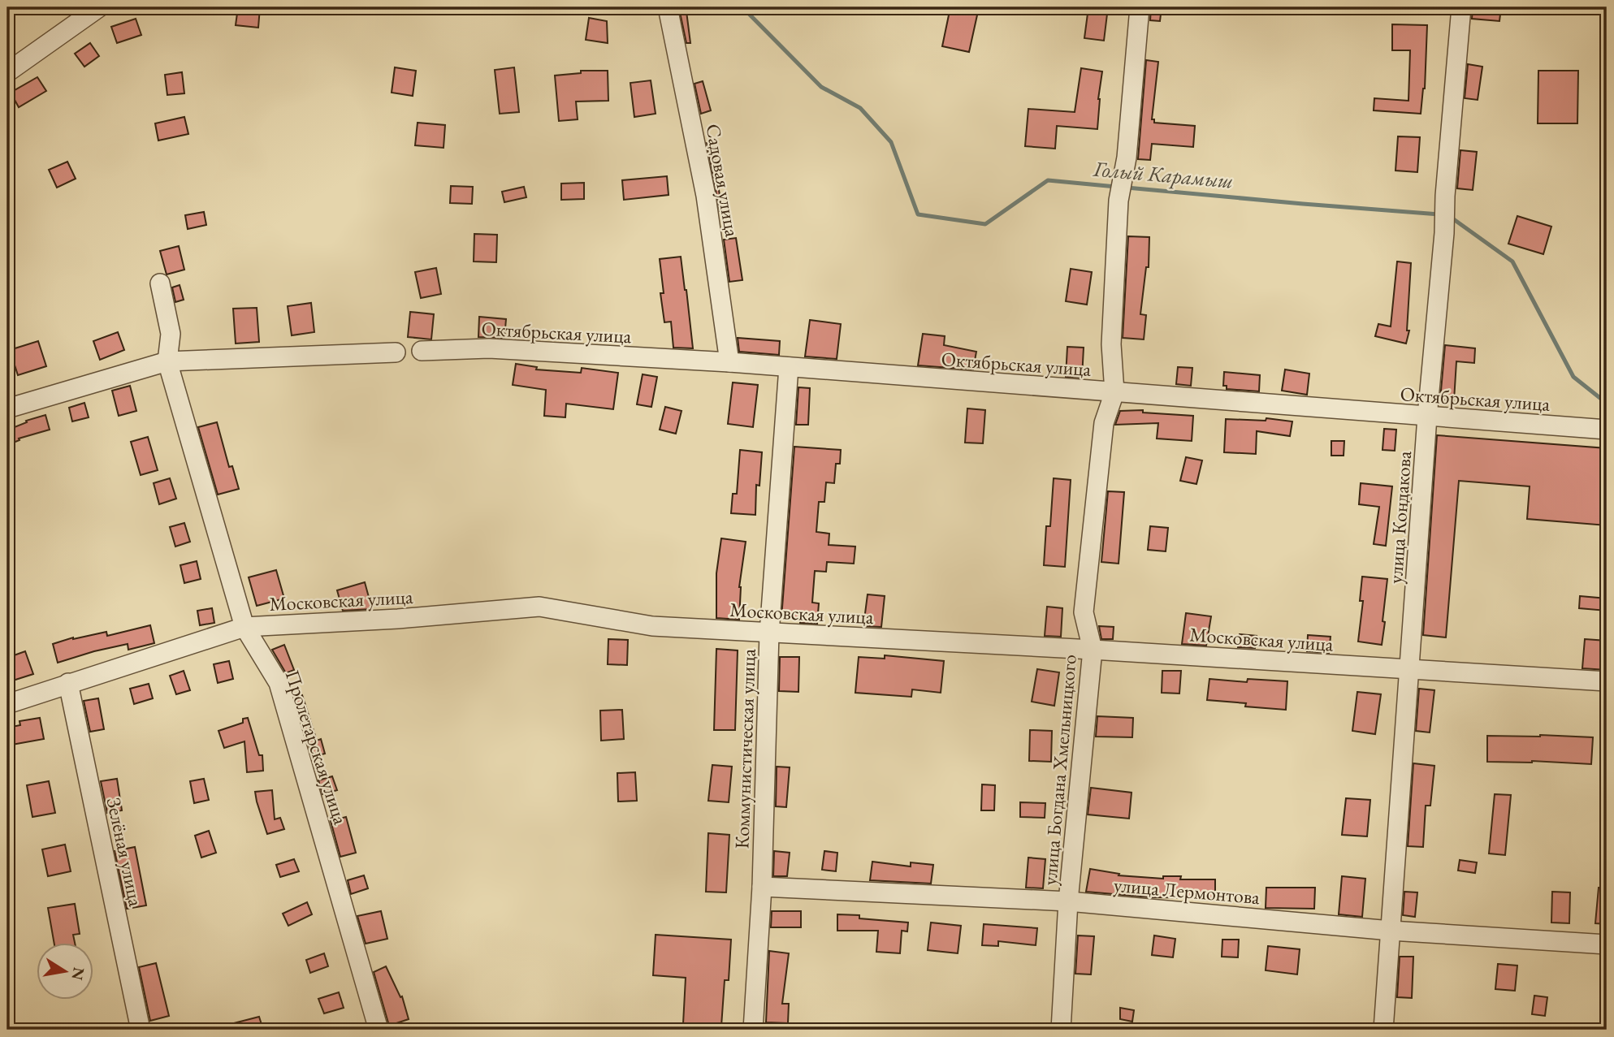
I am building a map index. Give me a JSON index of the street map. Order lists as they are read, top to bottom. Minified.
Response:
{"streets":{"street":["Садовая улица","Октябрьская улица","улица Кондакова","Московская улица","Пролетарская улица","Коммунистическая улица","улица Богдана Хмельницкого","Зелёная улица","улица Лермонтова"]},"crossings":[["Садовая улица","Октябрьская улица"],["Октябрьская улица","улица Кондакова"],["Октябрьская улица","Коммунистическая улица"],["Октябрьская улица","улица Богдана Хмельницкого"],["улица Кондакова","Московская улица"],["улица Кондакова","улица Лермонтова"],["Московская улица","Пролетарская улица"],["Московская улица","Коммунистическая улица"],["Московская улица","улица Богдана Хмельницкого"],["Московская улица","Зелёная улица"],["Коммунистическая улица","улица Лермонтова"],["улица Богдана Хмельницкого","улица Лермонтова"]],"water":["Голый Карамыш"],"north":"right"}
